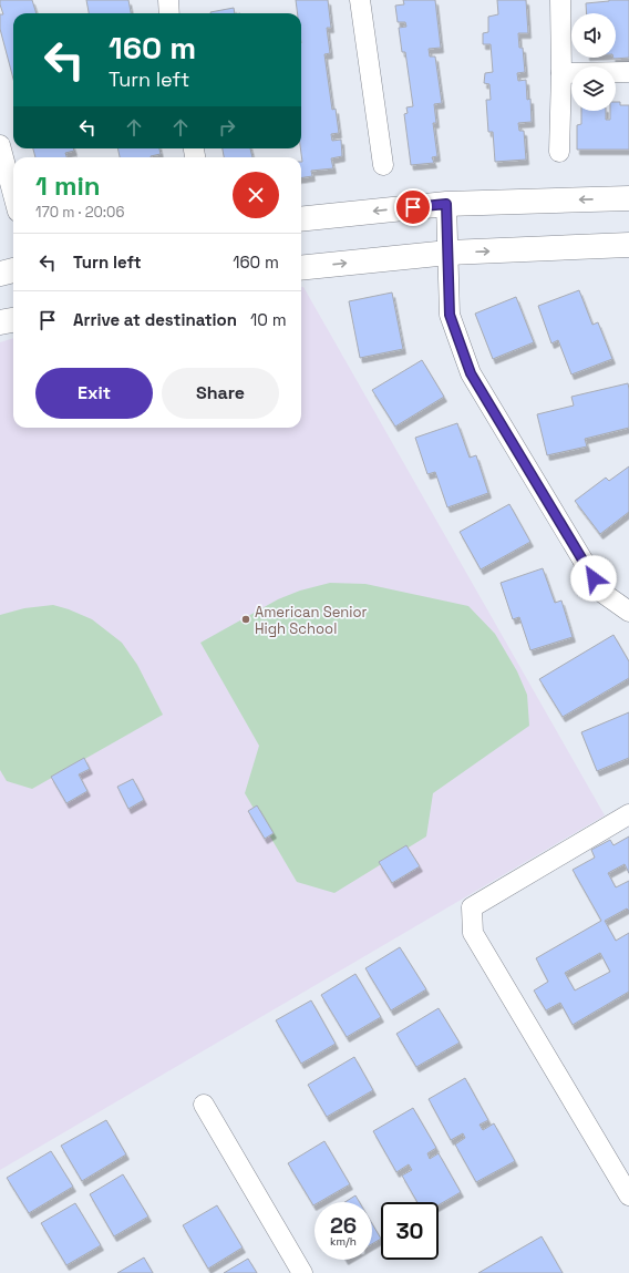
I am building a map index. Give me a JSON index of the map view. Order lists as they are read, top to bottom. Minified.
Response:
{"places":["American Senior High School"],"page":{"turn":["160 m","Turn left"],"heading":["1 min","170 m · 20:06"],"list":[{"name":"Turn left","value":"160 m"},{"name":"Arrive at destination","value":"10 m"}],"buttons":["Exit","Share"],"speed":"26 km/h","limit":"30"}}
